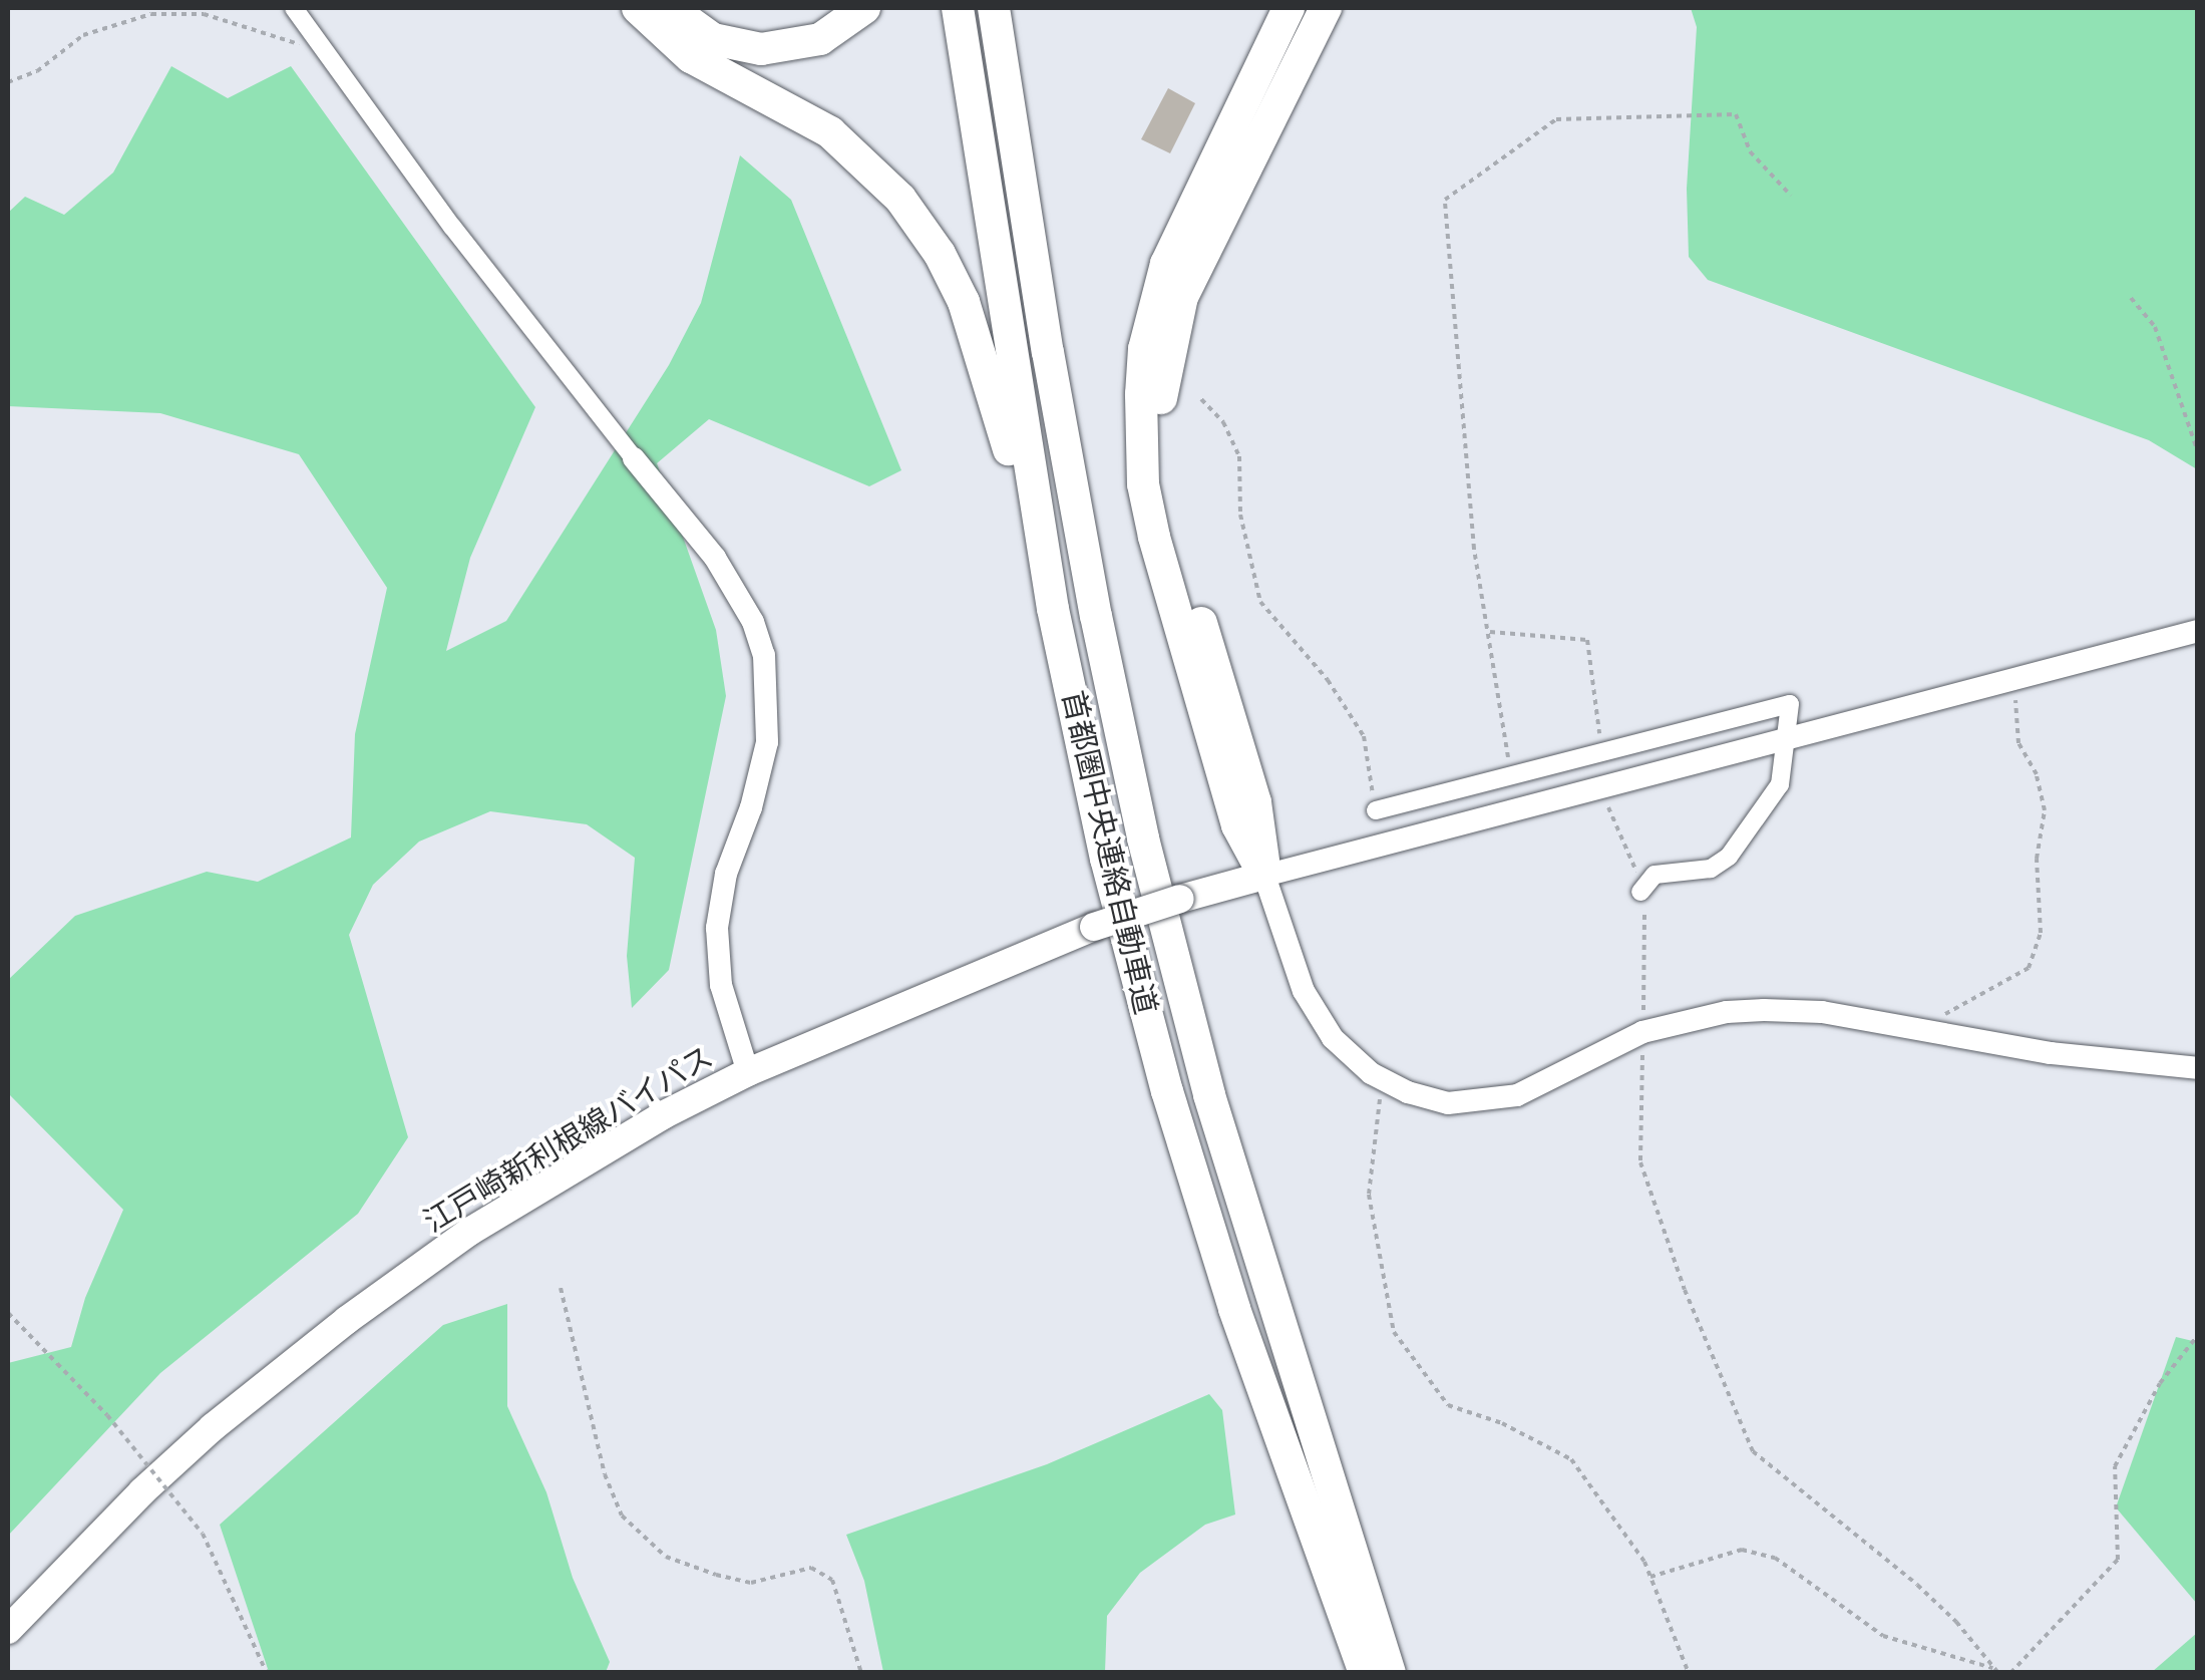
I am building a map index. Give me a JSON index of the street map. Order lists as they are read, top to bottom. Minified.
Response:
{"streets":{"highway":["首都圏中央連絡自動車道"],"main road":["江戸崎新利根線バイパス"]}}
